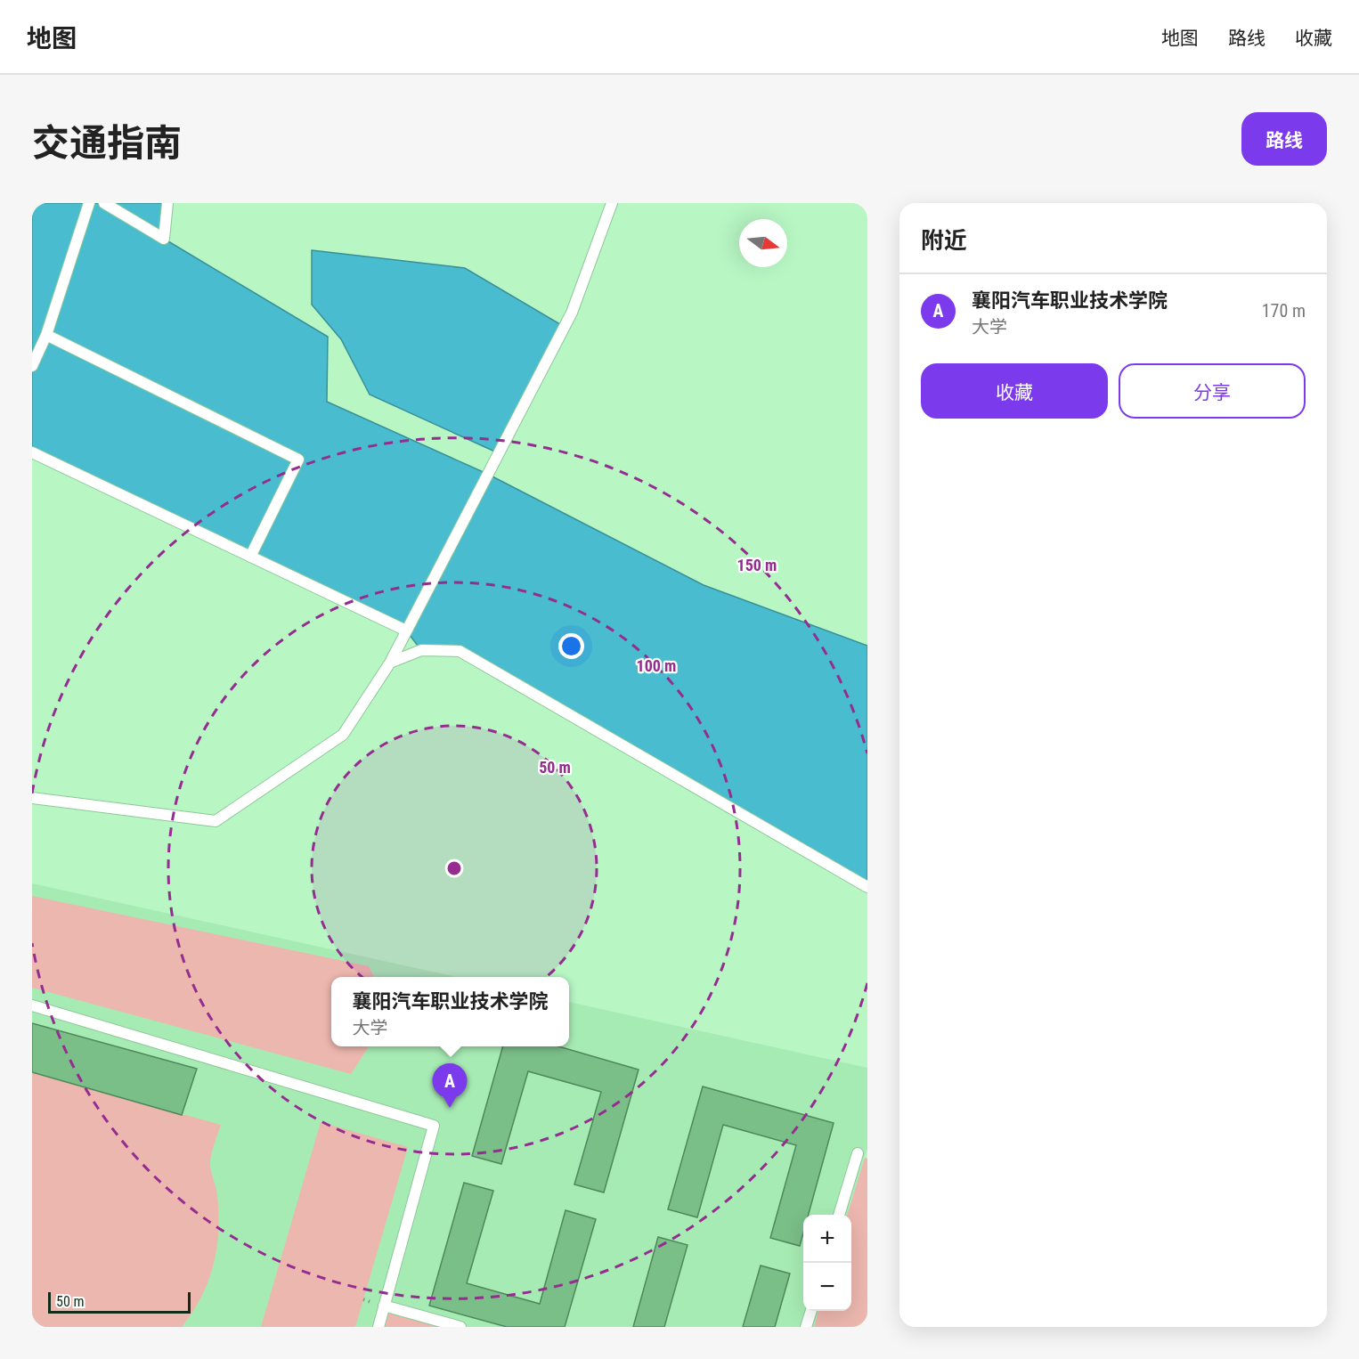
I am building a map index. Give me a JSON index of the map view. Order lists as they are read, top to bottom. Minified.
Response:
{"scale_bar":"50 m","north":"right","page":{"header":"地图","nav":["地图","路线","收藏"],"title":"交通指南","buttons":["路线",["收藏","分享"]],"heading":"附近","list":[{"mark":"A","name":"襄阳汽车职业技术学院","note":"大学","value":"170 m"}],"popup":["襄阳汽车职业技术学院","大学"],"pins":"A","map_buttons":["+","−"],"scale":"50 m"},"rings":["150 m","100 m","50 m"]}
